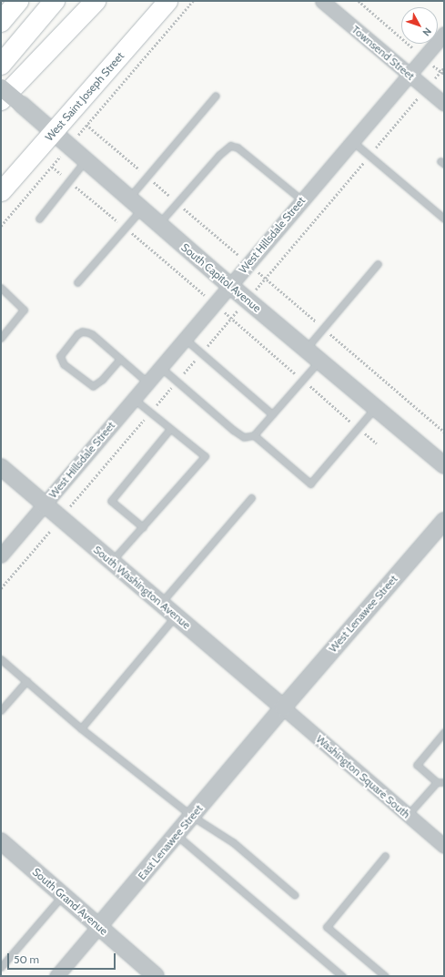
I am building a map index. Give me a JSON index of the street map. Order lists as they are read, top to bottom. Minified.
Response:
{"streets":{"main road":["West Saint Joseph Street"],"street":["Townsend Street","West Hillsdale Street","South Capitol Avenue","South Washington Avenue","West Lenawee Street","Washington Square South","East Lenawee Street","South Grand Avenue"]},"crossings":[["Townsend Street","West Hillsdale Street"],["West Saint Joseph Street","South Capitol Avenue"],["West Hillsdale Street","South Capitol Avenue"],["West Hillsdale Street","South Washington Avenue"],["South Washington Avenue","West Lenawee Street"],["South Washington Avenue","Washington Square South"],["South Washington Avenue","East Lenawee Street"],["West Lenawee Street","Washington Square South"],["West Lenawee Street","East Lenawee Street"],["Washington Square South","East Lenawee Street"],["East Lenawee Street","South Grand Avenue"]],"scale_bar":"50 m","north":"bottom right"}
